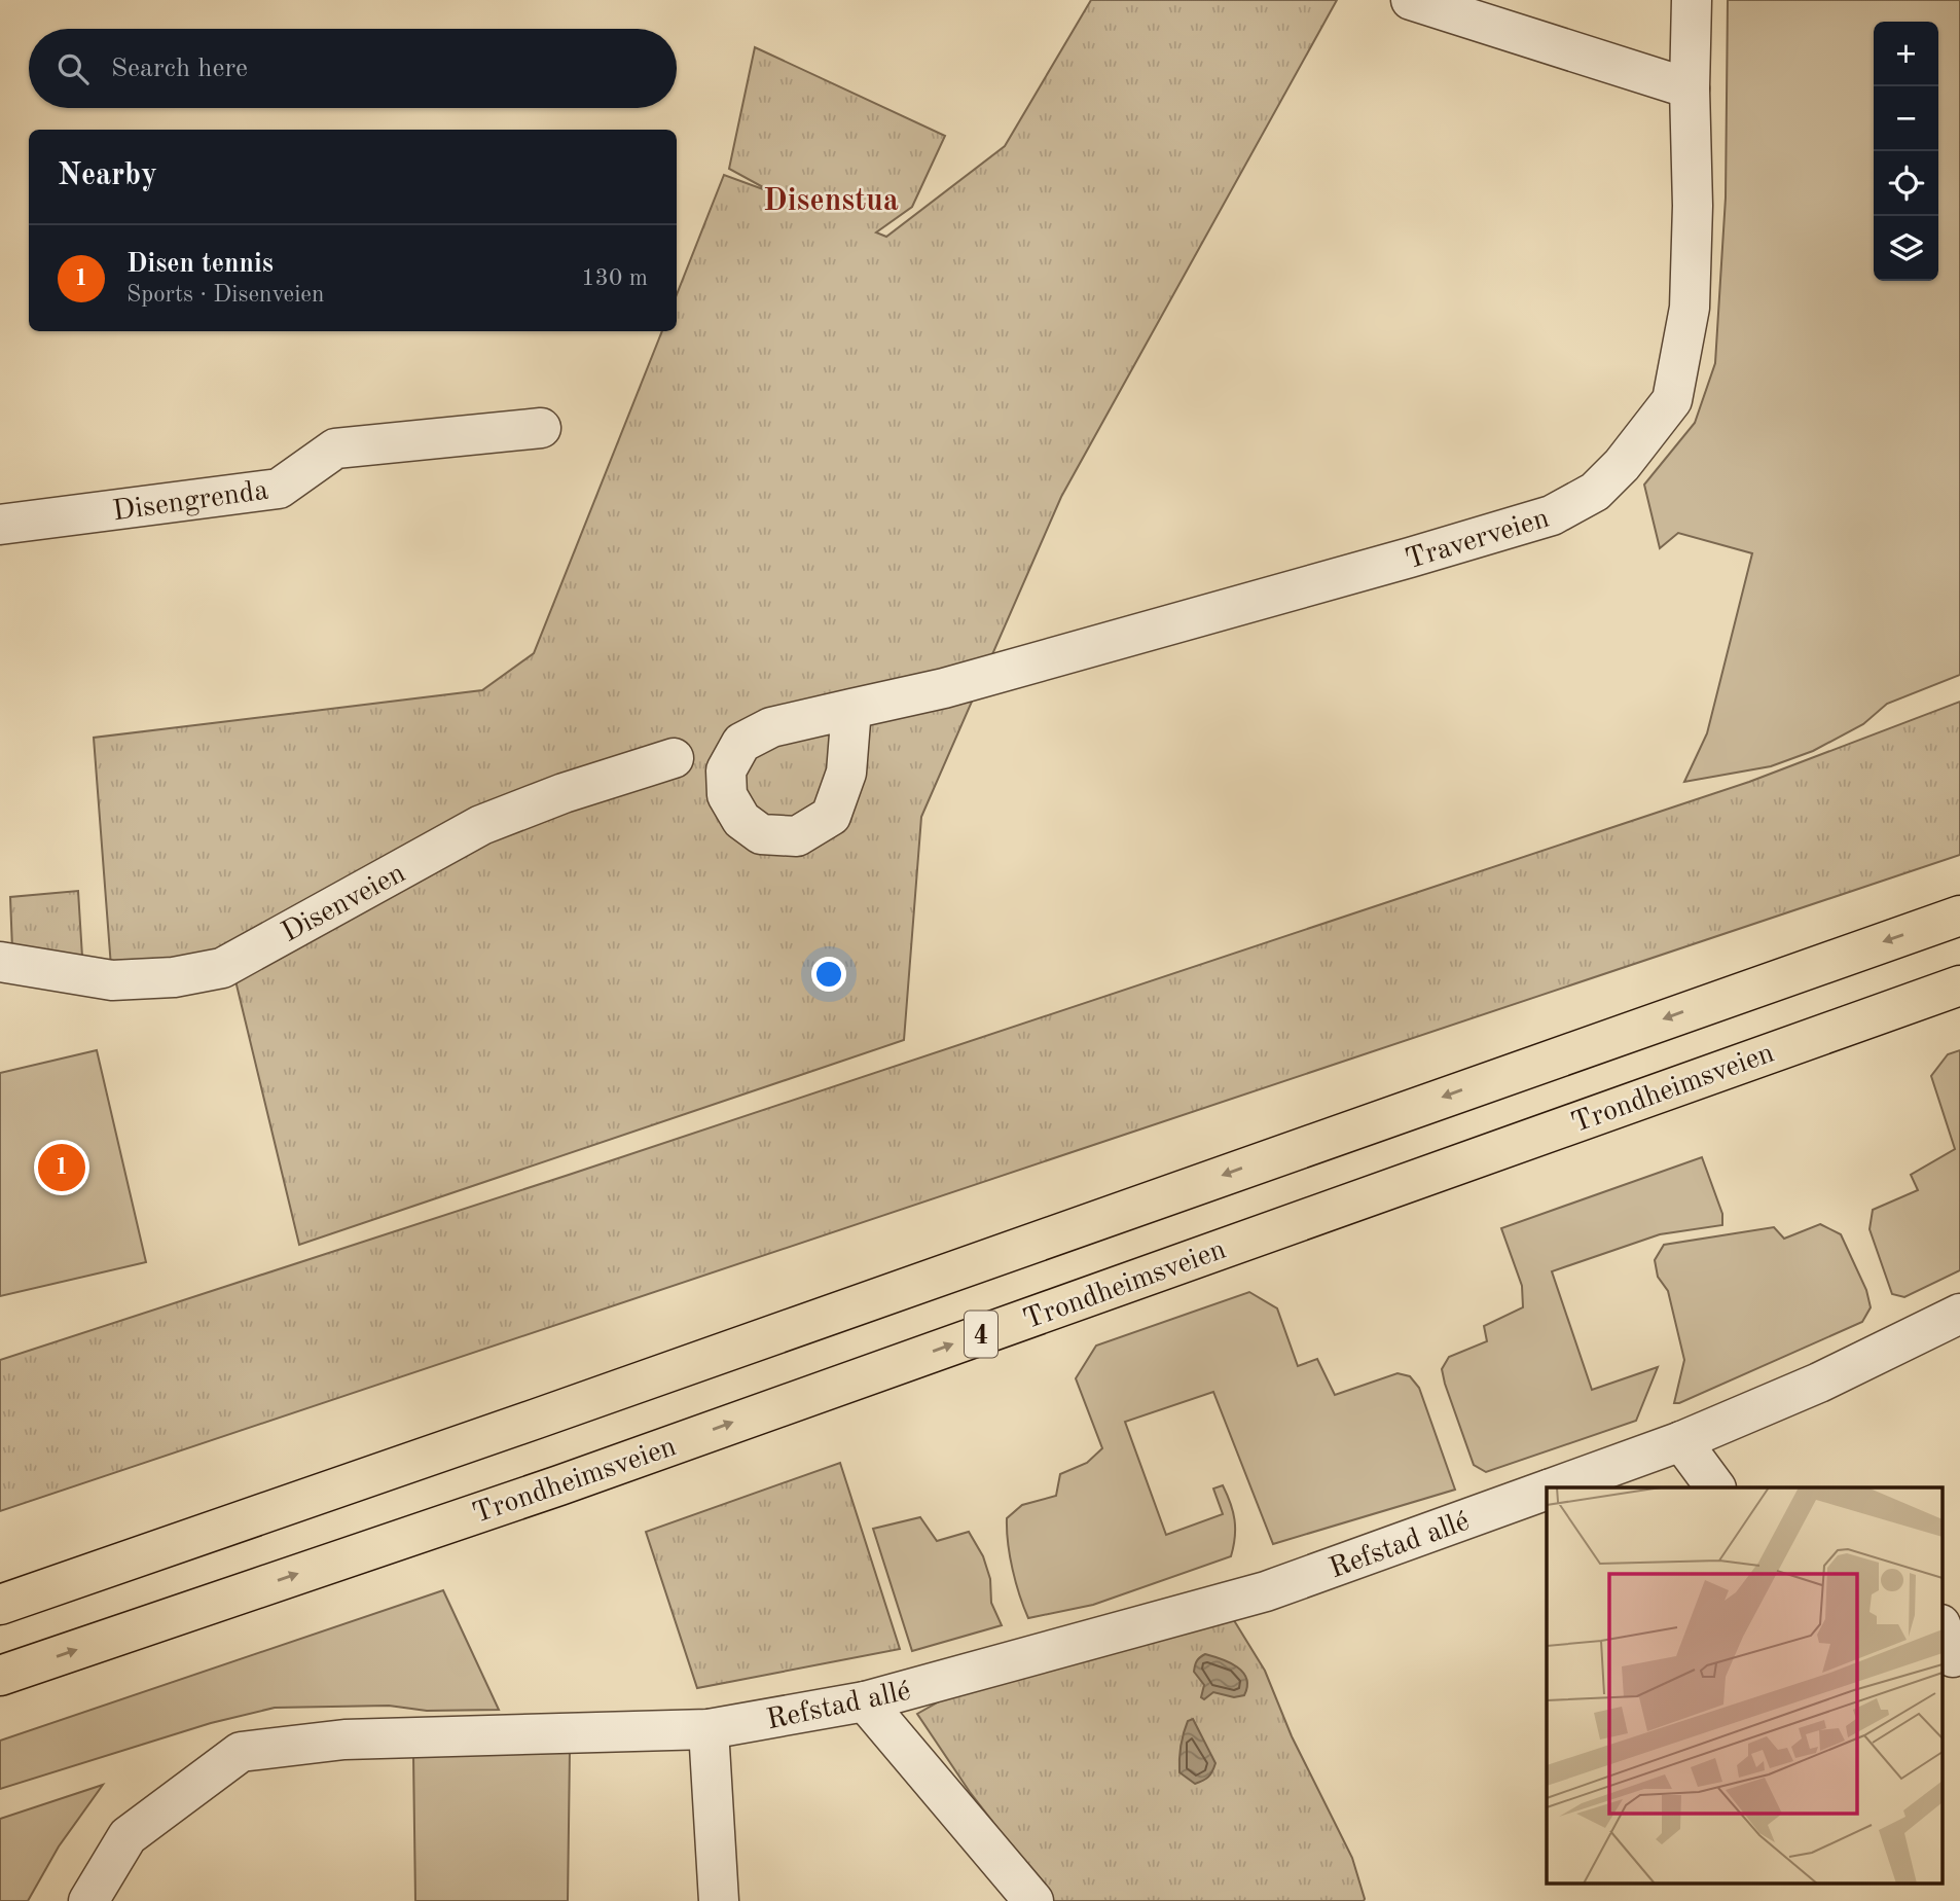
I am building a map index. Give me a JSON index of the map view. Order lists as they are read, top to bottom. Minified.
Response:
{"streets":{"highway":["Trondheimsveien","4"],"street":["Disengrenda","Traverveien","Disenveien","Refstad allé"]},"districts":["Disenstua"],"page":{"map_buttons":["+","−"],"search":"Search here","heading":"Nearby","list":[{"mark":"1","name":"Disen tennis","note":"Sports · Disenveien","value":"130 m"}],"pins":"1"}}
